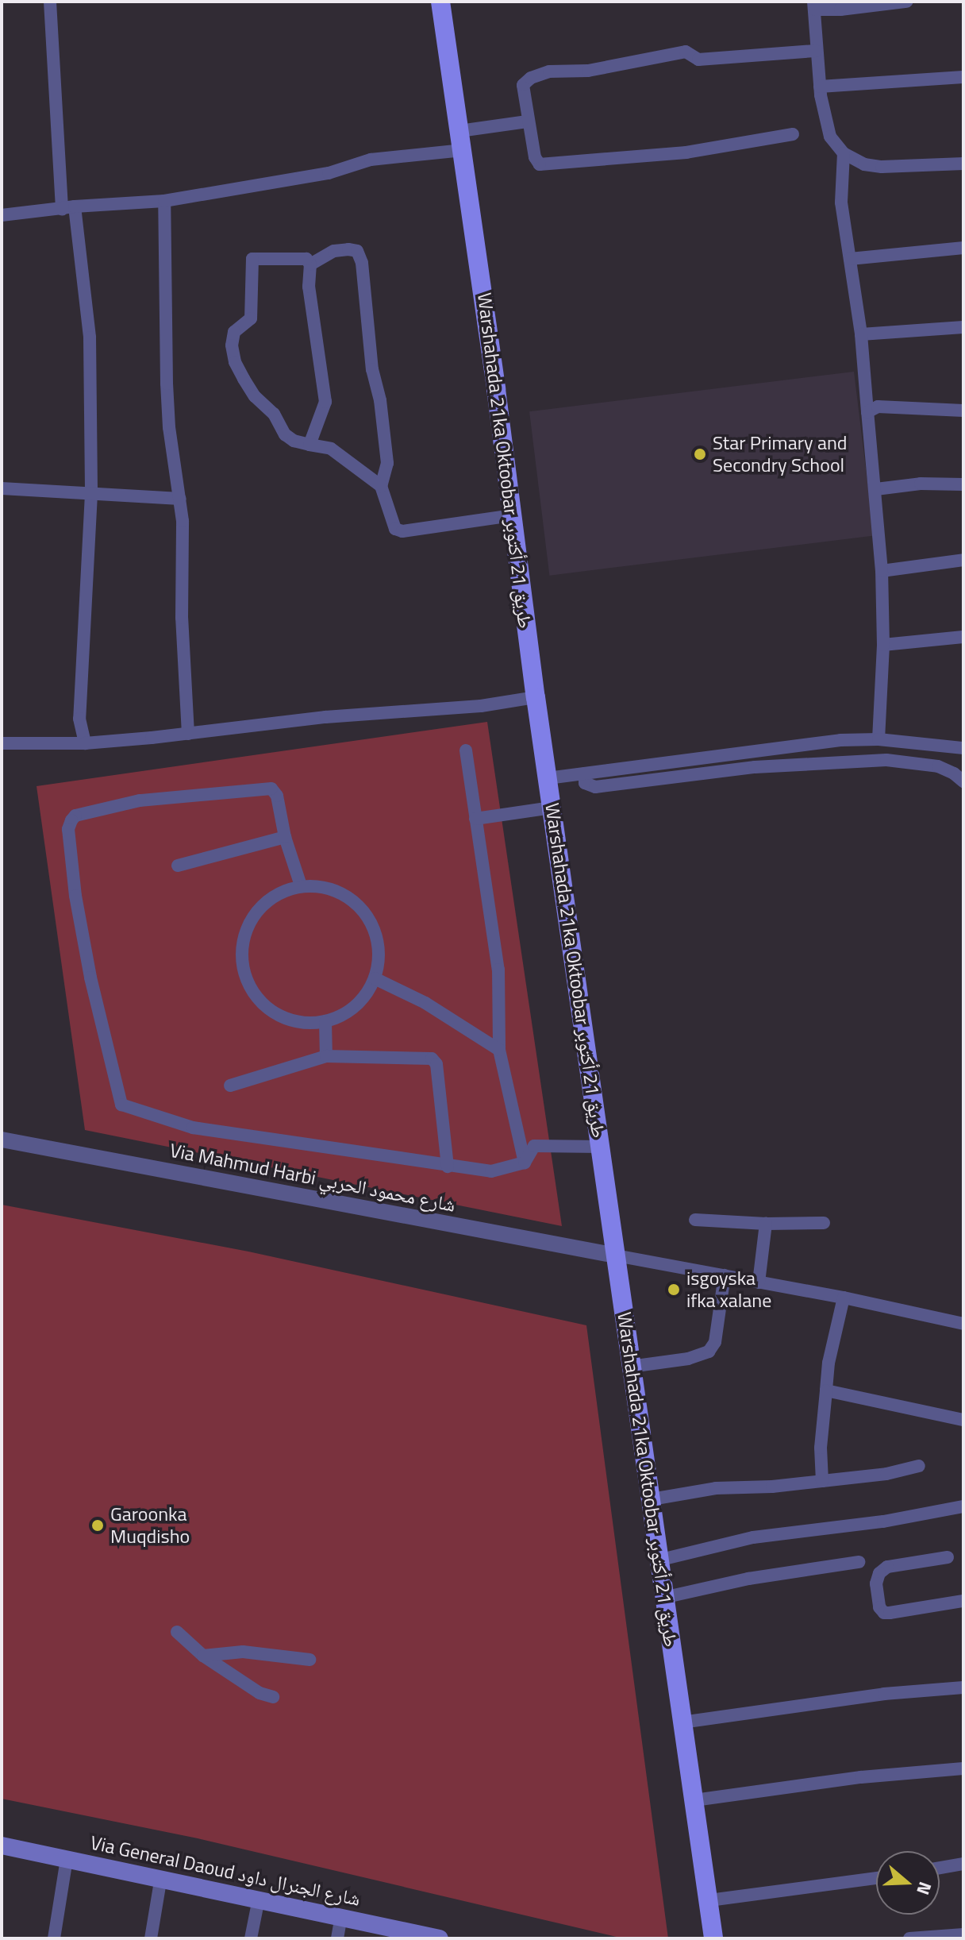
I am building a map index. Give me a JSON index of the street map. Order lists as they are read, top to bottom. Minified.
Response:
{"streets":{"main road":["Warshahada 21ka Oktoobar طريق 21 أكتوبر","Via General Daoud شارع الجنرال داود"],"street":["Via Mahmud Harbi شارع محمود الحربي"]},"crossings":[["Warshahada 21ka Oktoobar طريق 21 أكتوبر","Via Mahmud Harbi شارع محمود الحربي"]],"places":["Star Primary and Secondry School","isgoyska ifka xalane","Garoonka Muqdisho"],"north":"right"}
